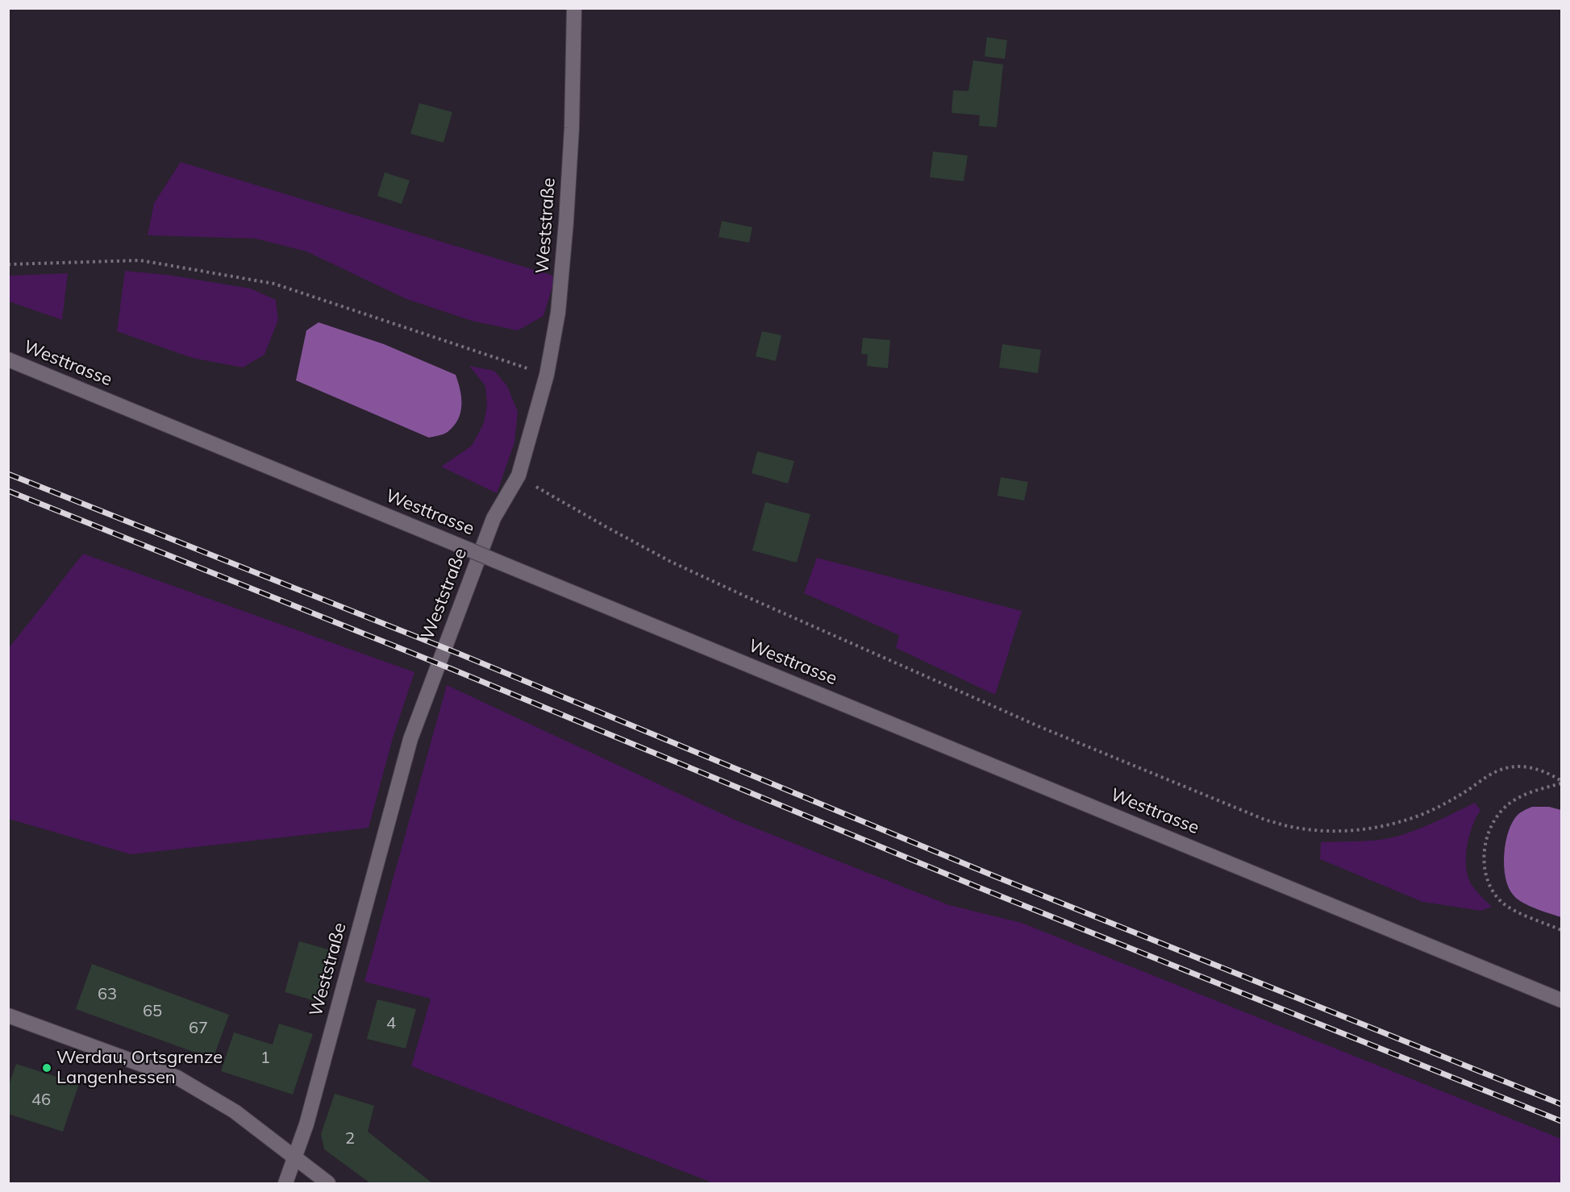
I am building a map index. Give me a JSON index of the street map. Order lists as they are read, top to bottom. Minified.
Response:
{"streets":{"main road":["Weststraße","Westtrasse"]},"places":["Werdau, Ortsgrenze Langenhessen"],"house_numbers":["63","65","4","67","1","46","2"]}
